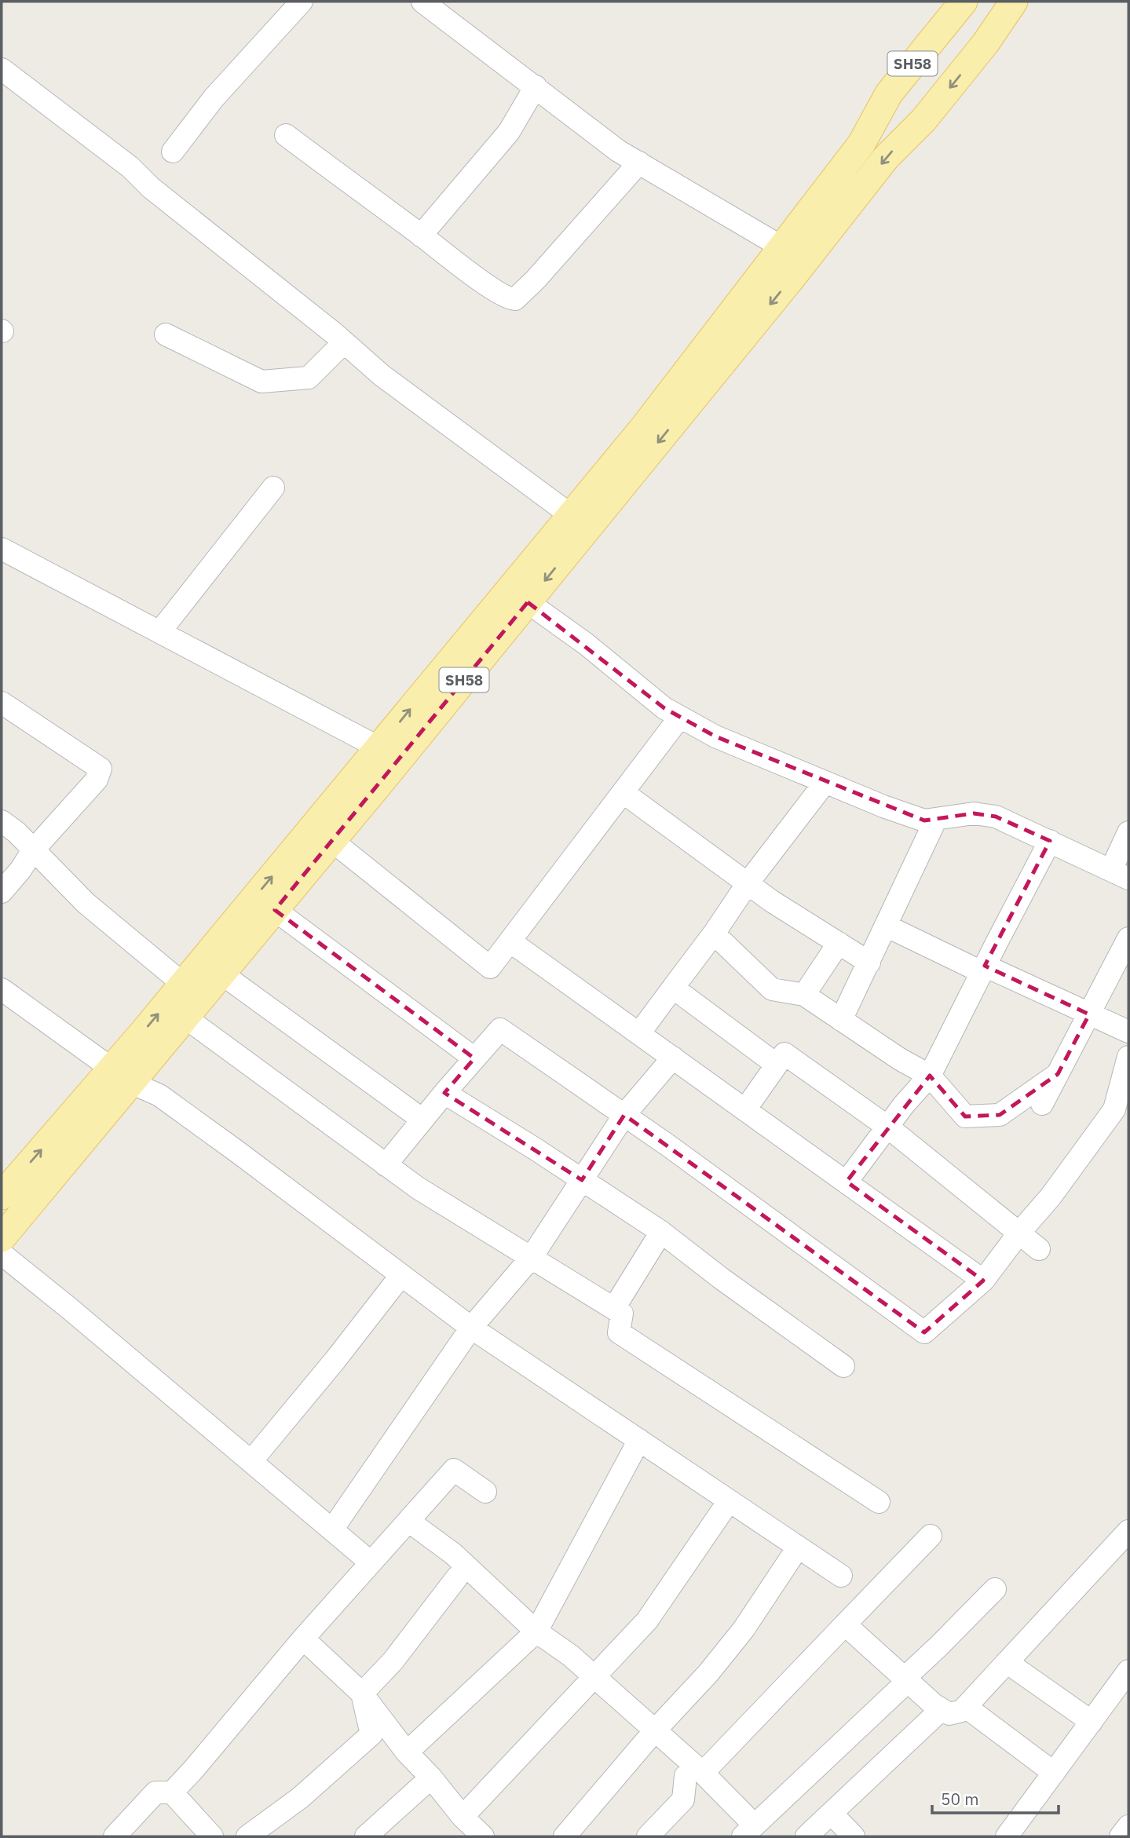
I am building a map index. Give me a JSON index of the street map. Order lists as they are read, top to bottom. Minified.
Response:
{"streets":{"main road":["SH58"]},"scale_bar":"50 m"}
